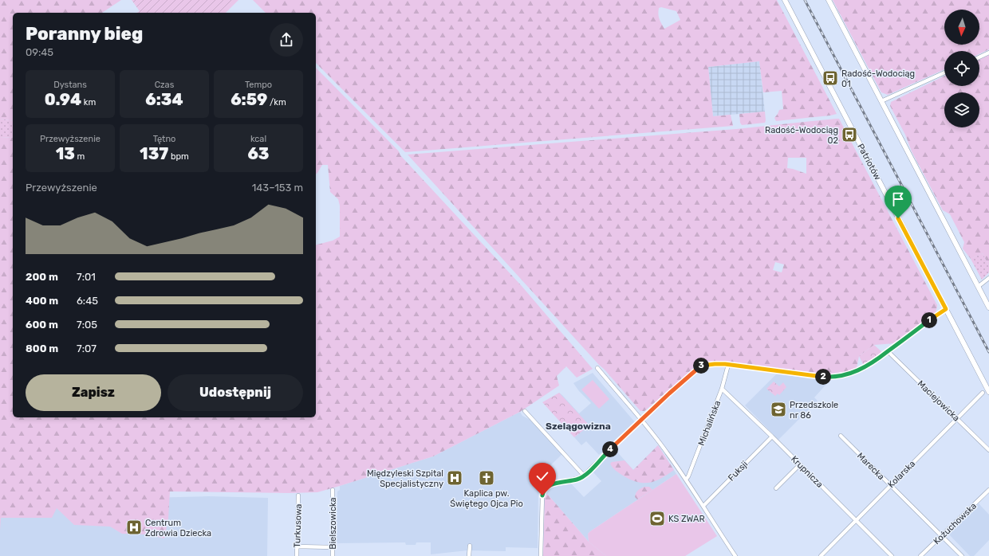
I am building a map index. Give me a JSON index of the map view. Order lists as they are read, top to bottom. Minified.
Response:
{"streets":{"main road":["Patriotów"],"street":["Maciejowicka","Michalińska","Marecka","Fuksji","Krupnicza","Kolarska","Bielszowicka","Kożuchowska","Turkusowa"]},"crossings":[["Maciejowicka","Kolarska"],["Michalińska","Krupnicza"],["Marecka","Kolarska"],["Marecka","Kożuchowska"],["Fuksji","Krupnicza"],["Krupnicza","Kolarska"]],"districts":["Szelągowizna"],"places":{"bus stop":["Radość-Wodociąg 01","Radość-Wodociąg 02"],"school or university":["Przedszkole nr 86"],"hospital":["Międzyleski Szpital Specjalistyczny","Centrum Zdrowia Dziecka"],"church":["Kaplica pw. Świętego Ojca Pio"],"sports":["KS ZWAR"]},"north":"bottom","page":{"heading":["Poranny bieg","09:45"],"stats":[["Dystans","0.94 km"],["Czas","6:34"],["Tempo","6:59 /km"],["Przewyższenie","13 m"],["Tętno","137 bpm"],["kcal","63"]],"chart":["Przewyższenie","143–153 m"],"list":[{"name":"200 m","note":"7:01"},{"name":"400 m","note":"6:45"},{"name":"600 m","note":"7:05"},{"name":"800 m","note":"7:07"}],"pins":["1","3","2","4"],"buttons":["Zapisz","Udostępnij"]}}
